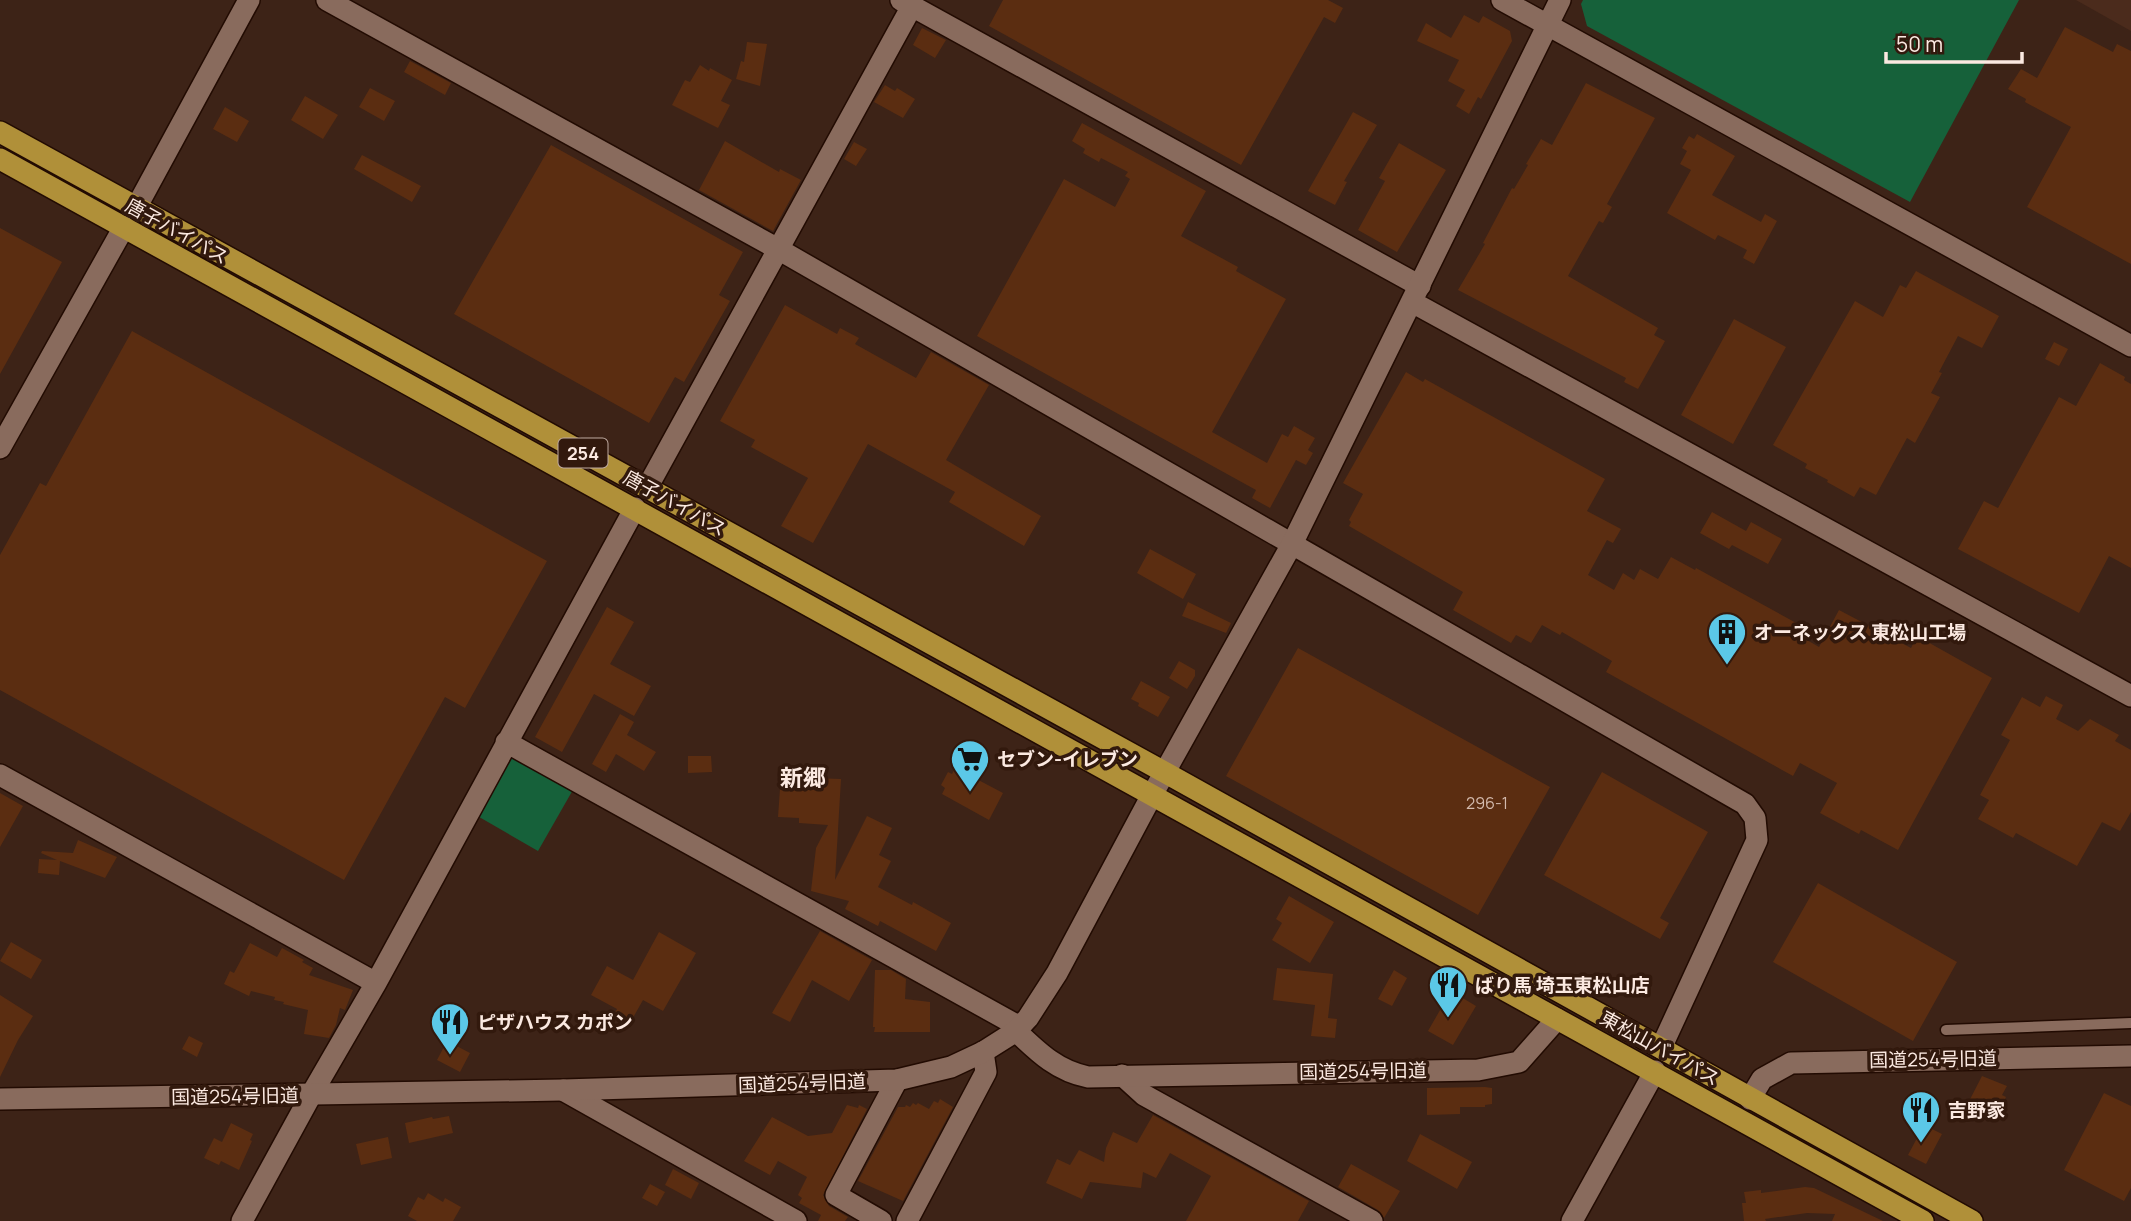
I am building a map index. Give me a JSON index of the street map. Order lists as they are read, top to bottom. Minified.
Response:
{"streets":{"highway":["唐子バイパス","254","東松山バイパス"],"street":["国道254号旧道"]},"crossings":[["唐子バイパス","東松山バイパス"],["東松山バイパス","国道254号旧道"]],"districts":["新郷"],"places":{"building":["オーネックス 東松山工場"],"supermarket":["セブン-イレブン"],"restaurant":["ばり馬 埼玉東松山店","ピザハウス カポン","吉野家"]},"house_numbers":["296-1"],"scale_bar":"50 m"}
